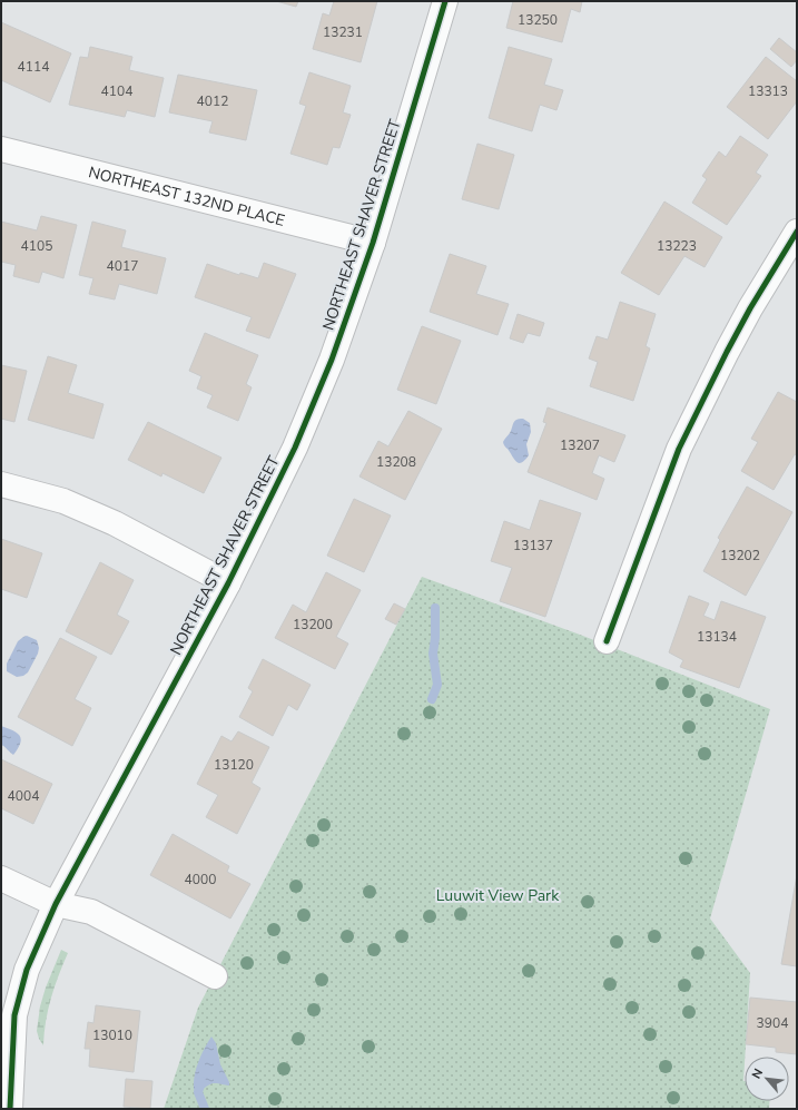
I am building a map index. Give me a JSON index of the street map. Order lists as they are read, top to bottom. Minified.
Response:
{"streets":{"street":["NORTHEAST 132ND PLACE","NORTHEAST SHAVER STREET"]},"crossings":[["NORTHEAST 132ND PLACE","NORTHEAST SHAVER STREET"]],"parks":["Luuwit View Park"],"house_numbers":["13250","13231","4114","4104","13313","4012","4105","13223","4017","13207","13208","13137","13202","13200","13134","13120","4004","4000","3904","13010"],"north":"top left"}
